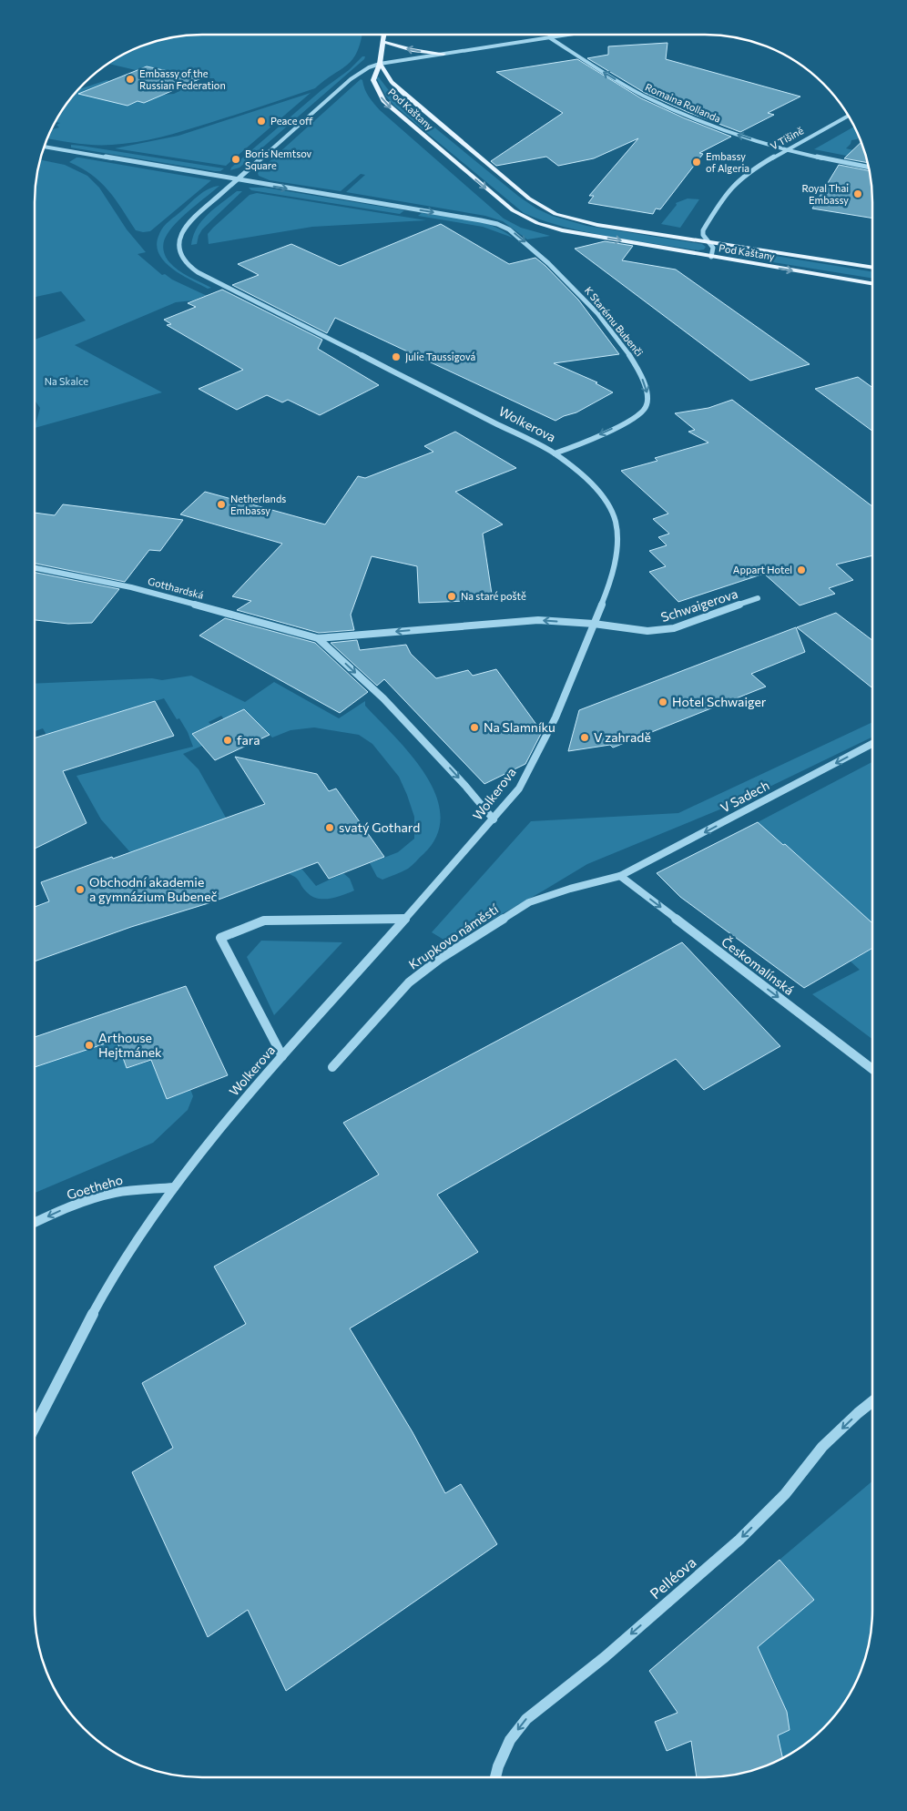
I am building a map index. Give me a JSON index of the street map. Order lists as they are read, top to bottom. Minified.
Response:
{"streets":{"main road":["Pod Kaštany"],"street":["Romaina Rollanda","V Tišině","K Starému Bubenči","Wolkerova","Gotthardská","Schwaigerova","V Sadech","Krupkovo náměstí","Českomalínská","Goetheho","Pelléova"]},"crossings":[["Romaina Rollanda","V Tišině"],["Pod Kaštany","V Tišině"],["K Starému Bubenči","Wolkerova"],["Wolkerova","Gotthardská"],["Wolkerova","Schwaigerova"],["Wolkerova","Goetheho"],["Gotthardská","Schwaigerova"],["V Sadech","Krupkovo náměstí"],["V Sadech","Českomalínská"],["Krupkovo náměstí","Českomalínská"]],"one_way":["Romaina Rollanda","V Sadech","Českomalínská","Goetheho","Pelléova"],"parks":["Na Skalce"],"places":["Embassy of the Russian Federation","Peace off","Boris Nemtsov Square","Embassy of Algeria","Royal Thai Embassy","Julie Taussigová","Netherlands Embassy","Appart Hotel","Na staré poště","Hotel Schwaiger","Na Slamníku","V zahradě","fara","svatý Gothard","Obchodní akademie a gymnázium Bubeneč","Arthouse Hejtmánek"]}
